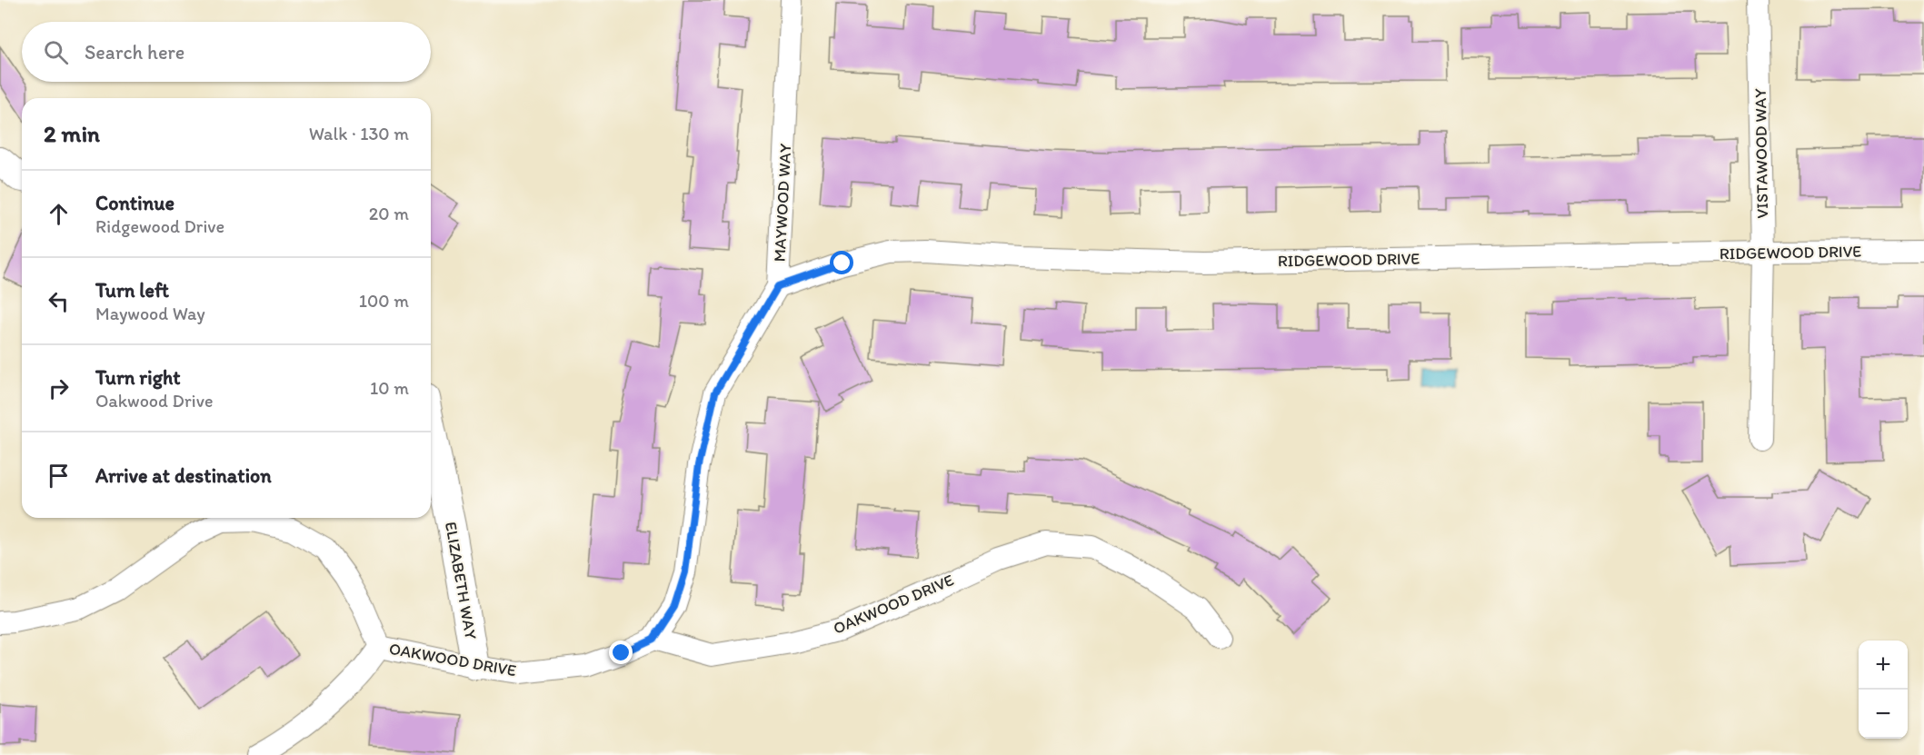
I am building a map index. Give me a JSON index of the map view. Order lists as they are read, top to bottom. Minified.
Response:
{"streets":{"street":["VISTAWOOD WAY","MAYWOOD WAY","RIDGEWOOD DRIVE","ELIZABETH WAY","OAKWOOD DRIVE"]},"crossings":[["VISTAWOOD WAY","RIDGEWOOD DRIVE"],["MAYWOOD WAY","RIDGEWOOD DRIVE"],["MAYWOOD WAY","OAKWOOD DRIVE"],["ELIZABETH WAY","OAKWOOD DRIVE"]],"page":{"search":"Search here","heading":["2 min","Walk · 130 m"],"list":[["Continue","Ridgewood Drive","20 m"],["Turn left","Maywood Way","100 m"],["Turn right","Oakwood Drive","10 m"],"Arrive at destination"],"map_buttons":["+","−"]}}
